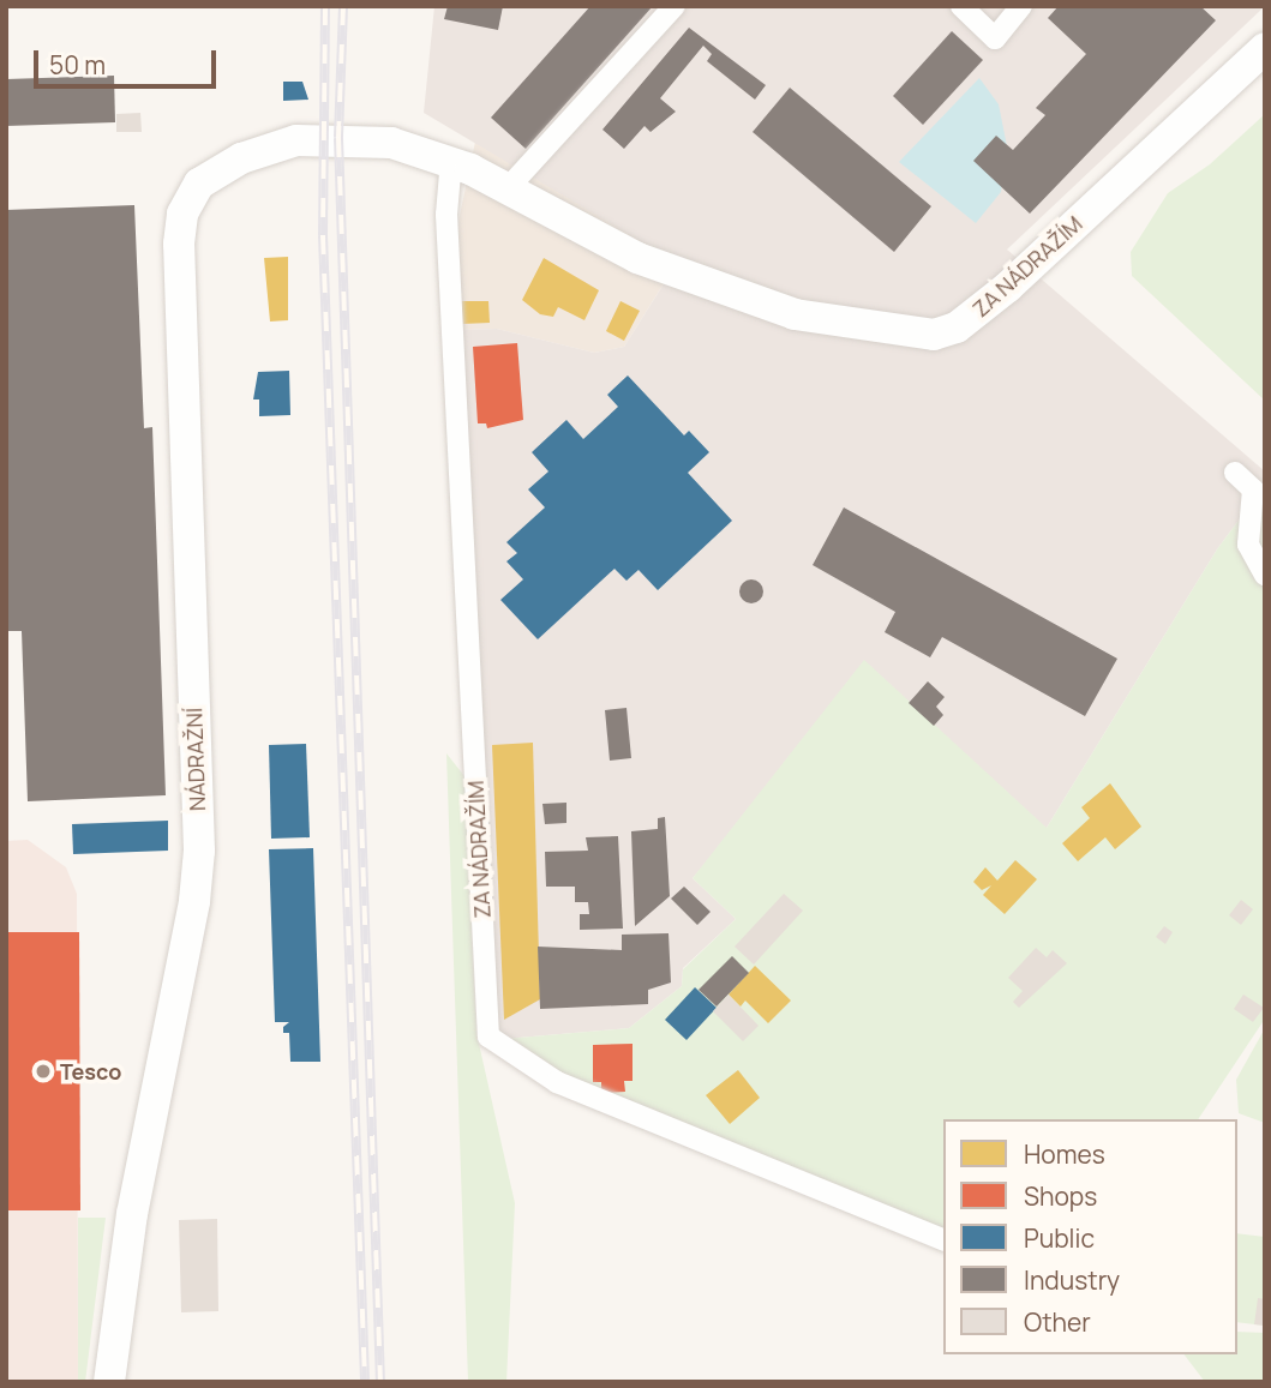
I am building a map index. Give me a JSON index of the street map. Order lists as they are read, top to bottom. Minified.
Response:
{"streets":{"main road":["ZA NÁDRAŽÍM","NÁDRAŽNÍ"]},"crossings":[["ZA NÁDRAŽÍM","NÁDRAŽNÍ"]],"places":["Tesco"],"legend":["Homes","Shops","Public","Industry","Other"],"scale_bar":"50 m"}
